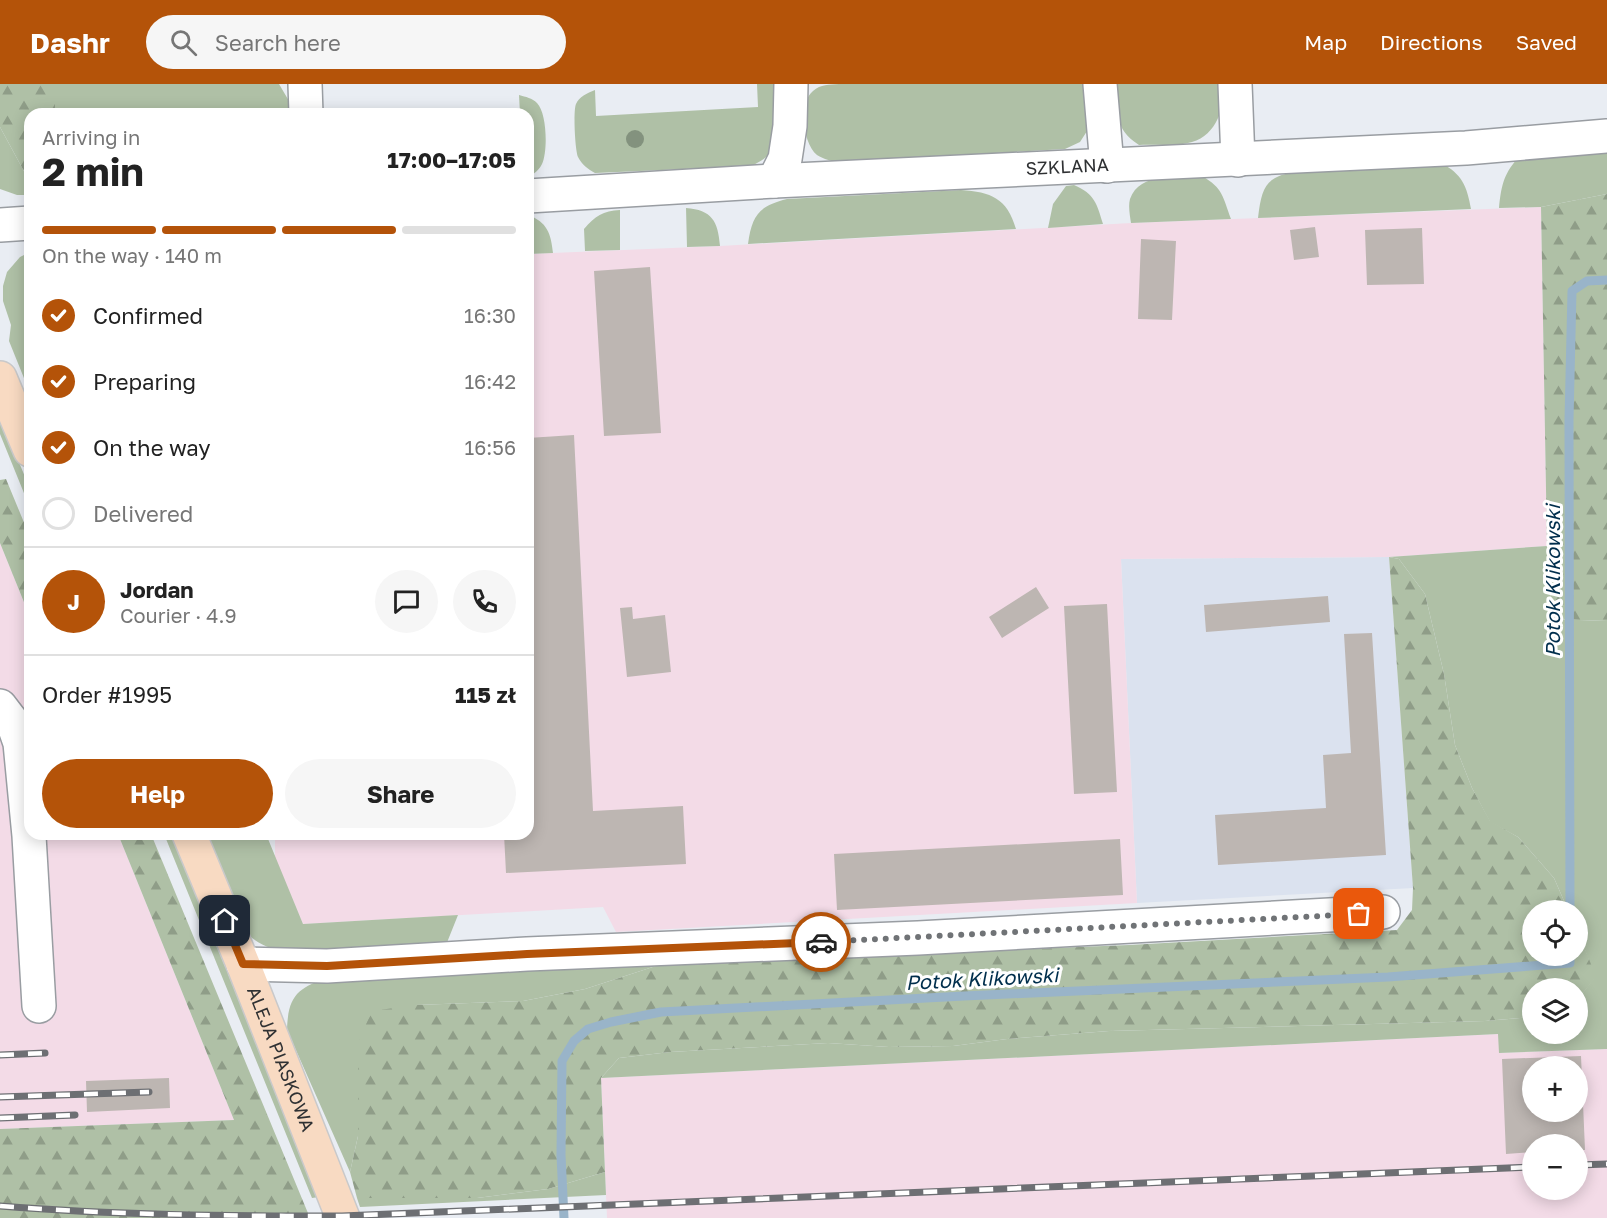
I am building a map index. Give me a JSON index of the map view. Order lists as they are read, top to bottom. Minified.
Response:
{"streets":{"main road":["ALEJA PIASKOWA"],"street":["SZKLANA"]},"water":["Potok Klikowski"],"page":{"header":"Dashr","search":"Search here","nav":["Map","Directions","Saved"],"heading":["2 min","Arriving in","17:00–17:05"],"panel":["Jordan","Courier · 4.9","Order #1995","115 zł"],"bar":"On the way · 140 m","list":[["Confirmed","16:30"],["Preparing","16:42"],["On the way","16:56"],"Delivered"],"round":"J","buttons":["Help","Share"],"map_buttons":["+","−"]}}
